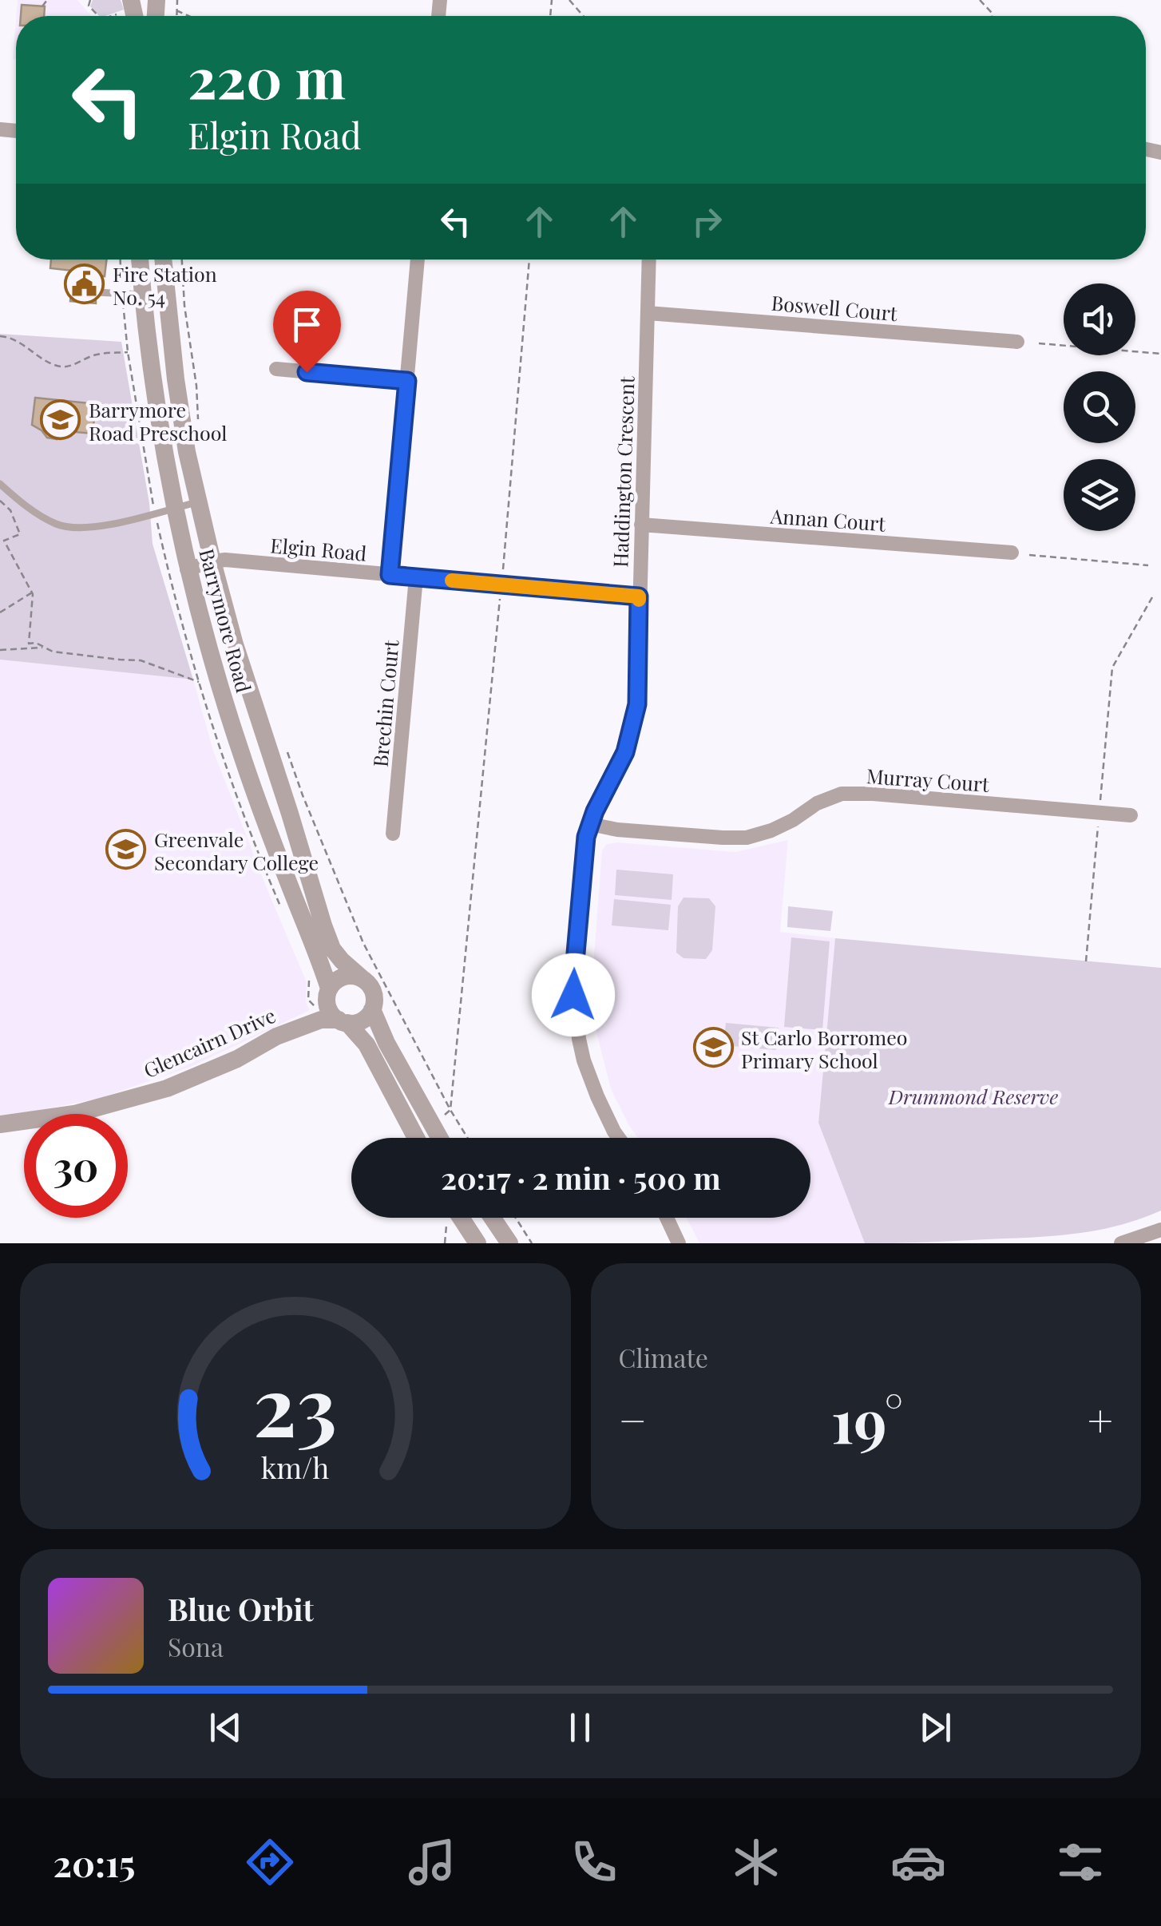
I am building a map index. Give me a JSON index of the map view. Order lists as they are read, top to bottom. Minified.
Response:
{"streets":{"street":["Boswell Court","Haddington Crescent","Annan Court","Elgin Road","Barrymore Road","Brechin Court","Murray Court","Glencairn Drive"]},"crossings":[["Boswell Court","Haddington Crescent"],["Haddington Crescent","Annan Court"],["Haddington Crescent","Elgin Road"],["Haddington Crescent","Murray Court"],["Elgin Road","Barrymore Road"],["Elgin Road","Brechin Court"],["Barrymore Road","Glencairn Drive"]],"parks":["Drummond Reserve"],"places":{"public building":["Fire Station No. 54"],"school or university":["Barrymore Road Preschool","Greenvale Secondary College","St Carlo Borromeo Primary School"]},"page":{"turn":["220 m","Elgin Road"],"limit":"30","trip":"20:17 · 2 min · 500 m","tile":"Climate","heat":["−","19°","+"],"song":["Blue Orbit","Sona"],"tabs":"20:15","gauge":["23","km/h"]}}
